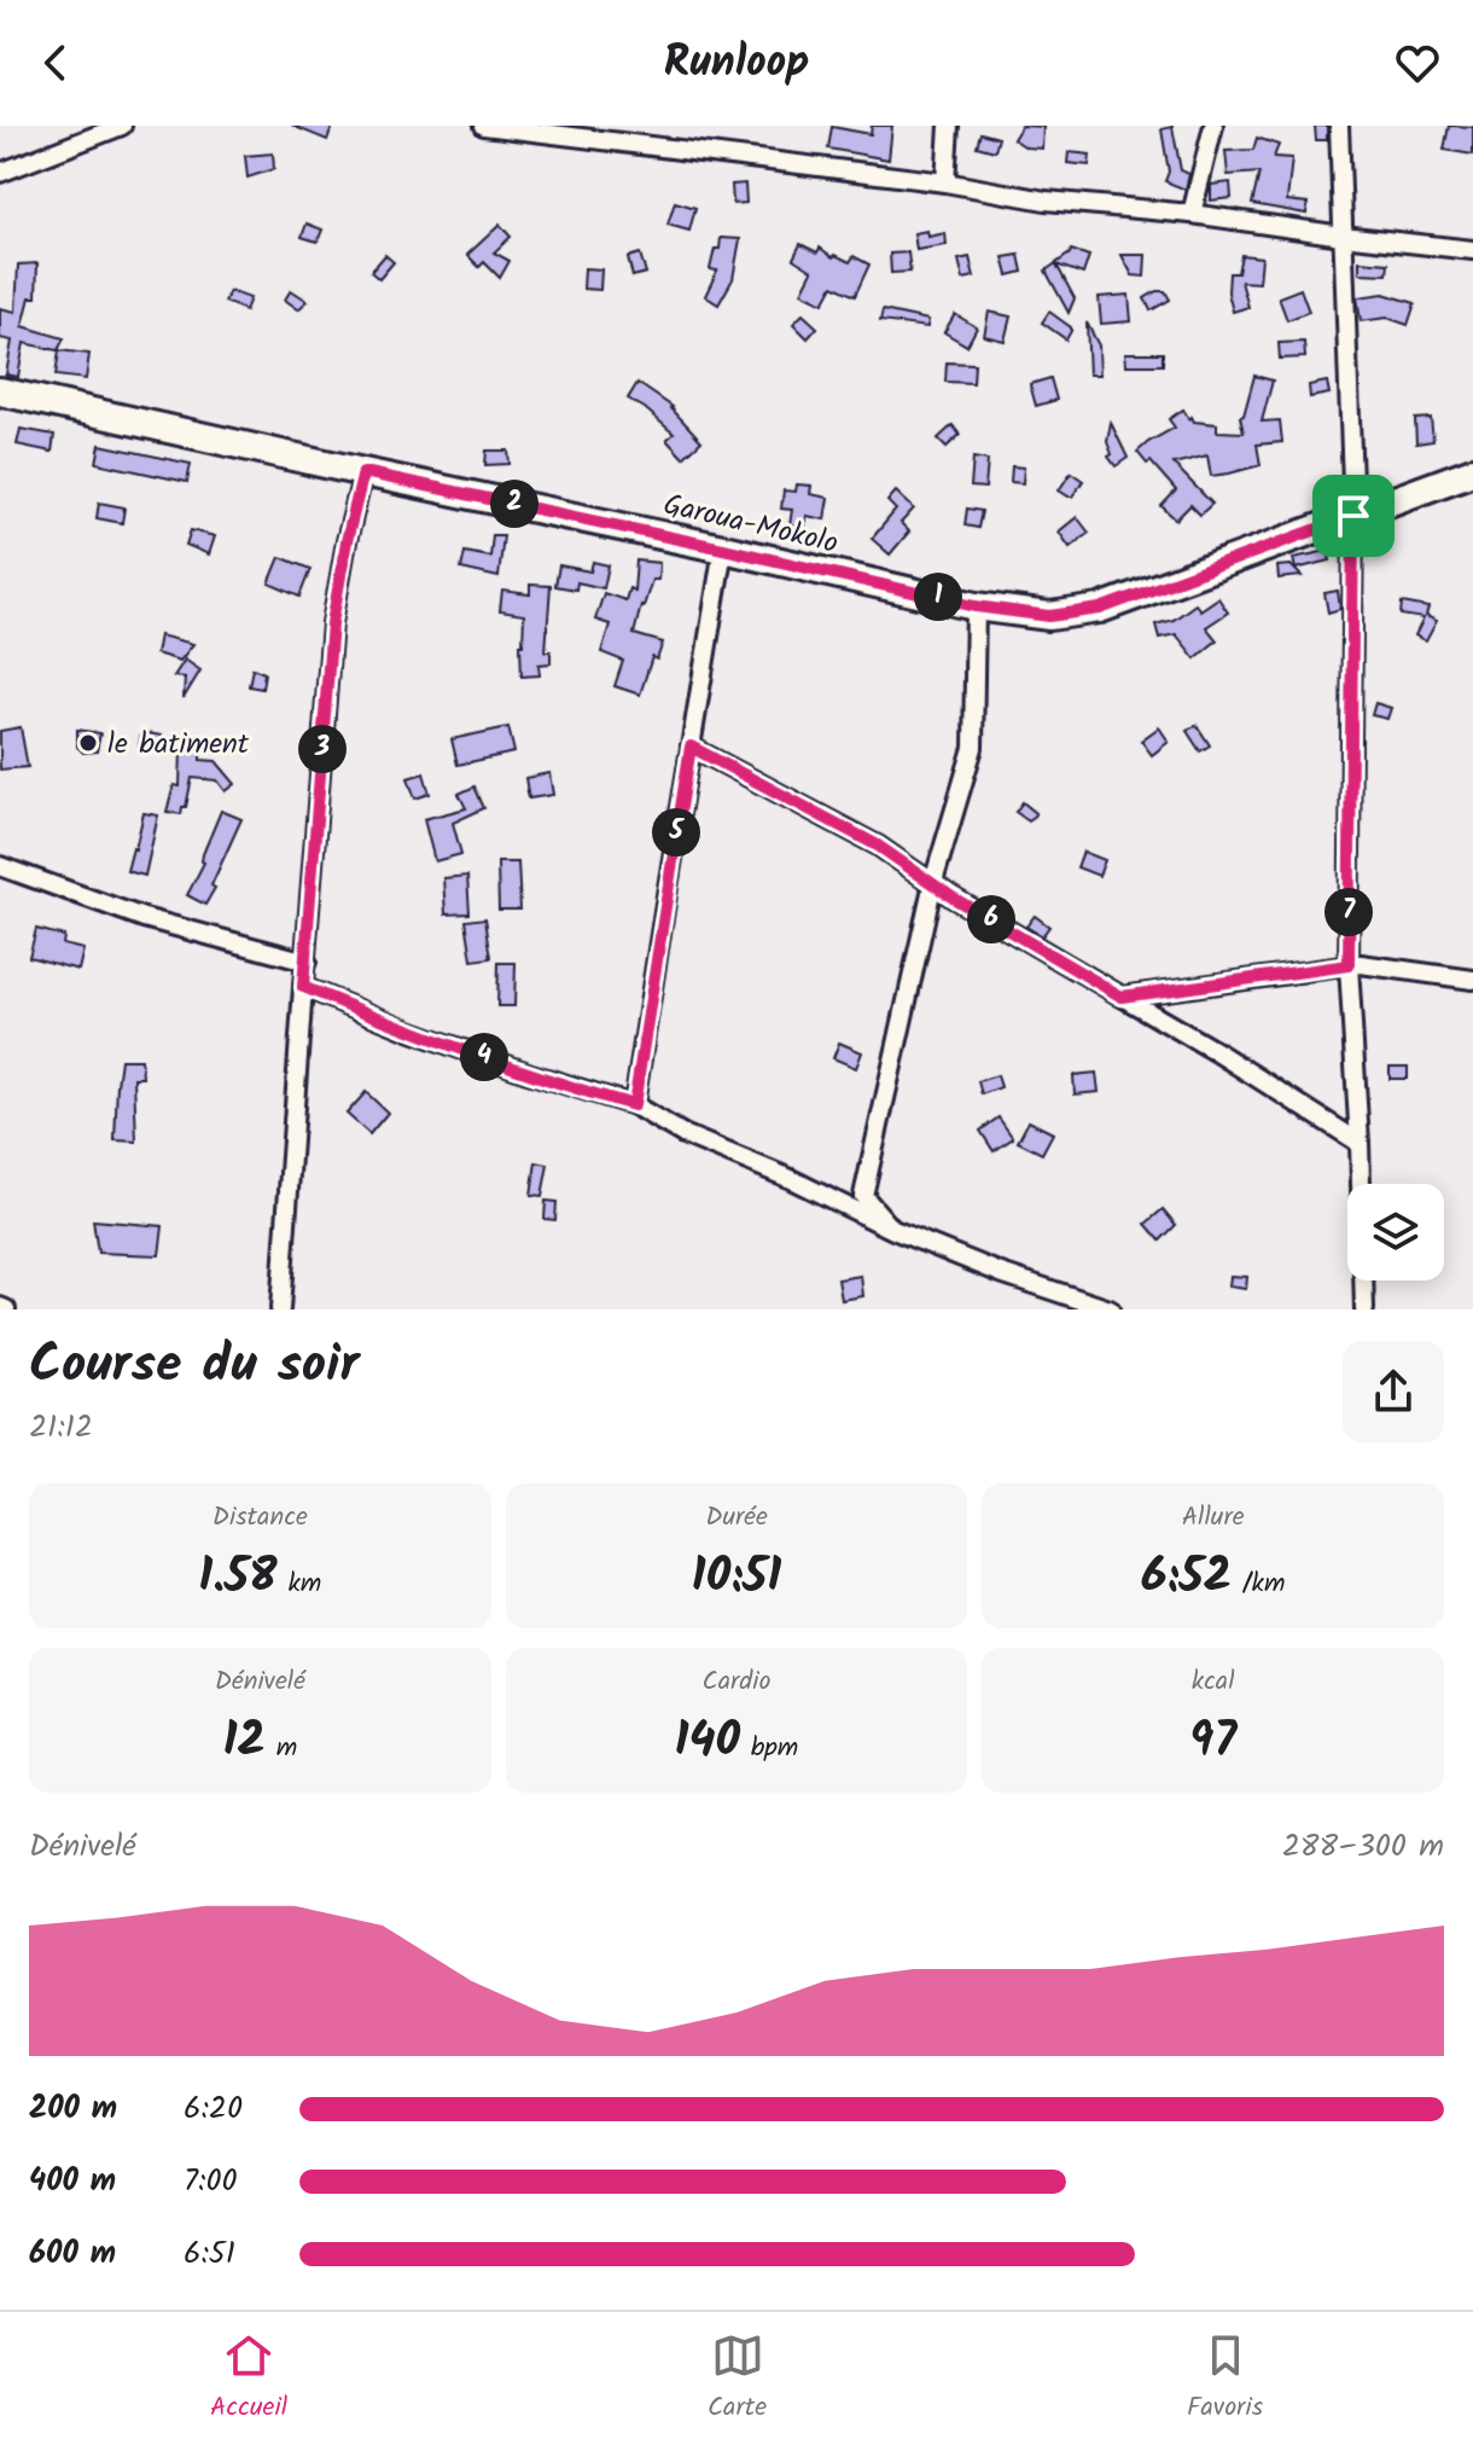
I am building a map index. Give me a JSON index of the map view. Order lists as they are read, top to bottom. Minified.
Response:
{"streets":{"main road":["Garoua-Mokolo"]},"places":["le batiment"],"page":{"header":"Runloop","pins":["2","1","3","5","7","6","4"],"heading":["Course du soir","21:12"],"stats":[["Distance","1.58 km"],["Durée","10:51"],["Allure","6:52 /km"],["Dénivelé","12 m"],["Cardio","140 bpm"],["kcal","97"]],"chart":["Dénivelé","288–300 m"],"list":[{"name":"200 m","note":"6:20"},{"name":"400 m","note":"7:00"},{"name":"600 m","note":"6:51"}],"tabs":["Accueil","Carte","Favoris"]}}
